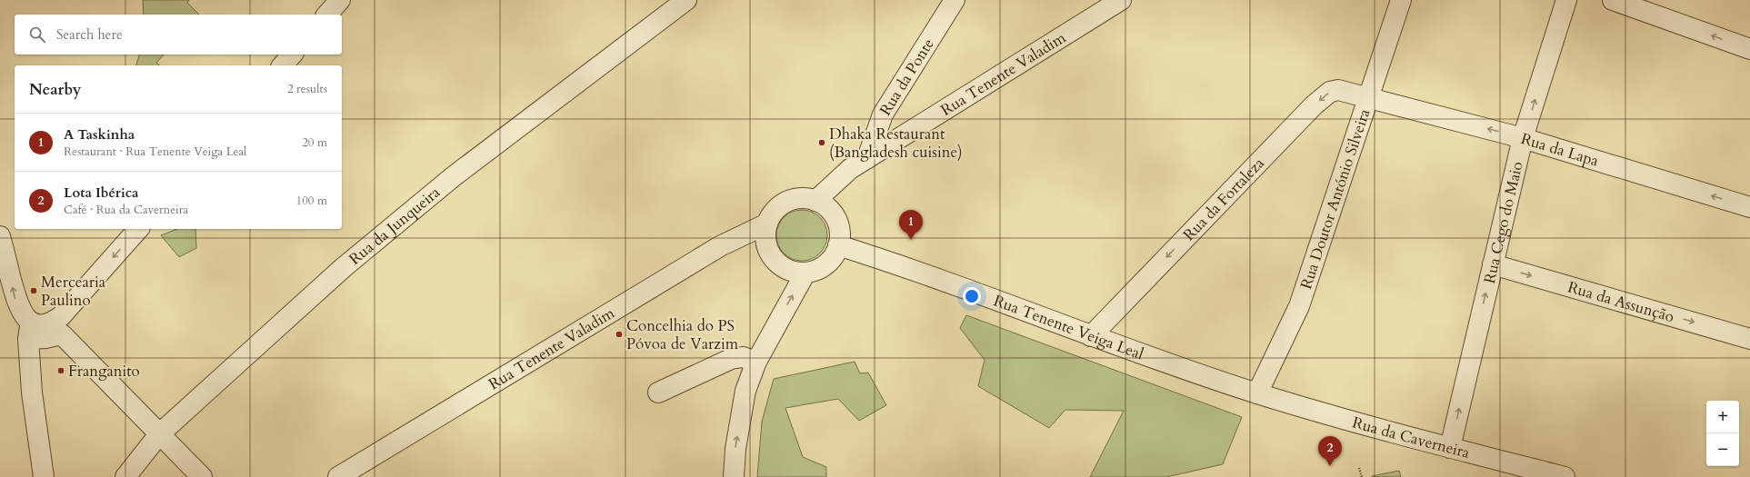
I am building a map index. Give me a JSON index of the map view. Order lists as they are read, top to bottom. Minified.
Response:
{"streets":{"street":["Rua Tenente Valadim","Rua da Ponte","Rua da Lapa","Rua da Fortaleza","Rua Doutor António Silveira","Rua Cego do Maio","Rua da Junqueira","Rua da Assunção","Rua Tenente Veiga Leal","Rua da Caverneira"]},"crossings":[["Rua Tenente Valadim","Rua da Ponte"],["Rua Tenente Valadim","Rua Tenente Veiga Leal"],["Rua da Lapa","Rua da Fortaleza"],["Rua da Lapa","Rua Doutor António Silveira"],["Rua da Lapa","Rua Cego do Maio"],["Rua da Fortaleza","Rua Doutor António Silveira"],["Rua da Fortaleza","Rua Tenente Veiga Leal"],["Rua Doutor António Silveira","Rua Tenente Veiga Leal"],["Rua Doutor António Silveira","Rua da Caverneira"],["Rua Cego do Maio","Rua da Assunção"],["Rua Cego do Maio","Rua da Caverneira"],["Rua Tenente Veiga Leal","Rua da Caverneira"]],"one_way":["Rua da Fortaleza","Rua Cego do Maio","Rua da Assunção"],"places":["Dhaka Restaurant (Bangladesh cuisine)","Mercearia Paulino","Concelhia do PS Póvoa de Varzim","Franganito"],"page":{"search":"Search here","heading":["Nearby","2 results"],"list":[{"mark":"1","name":"A Taskinha","note":"Restaurant · Rua Tenente Veiga Leal","value":"20 m"},{"mark":"2","name":"Lota Ibérica","note":"Café · Rua da Caverneira","value":"100 m"}],"pins":["1","2"],"map_buttons":["+","−"]}}
